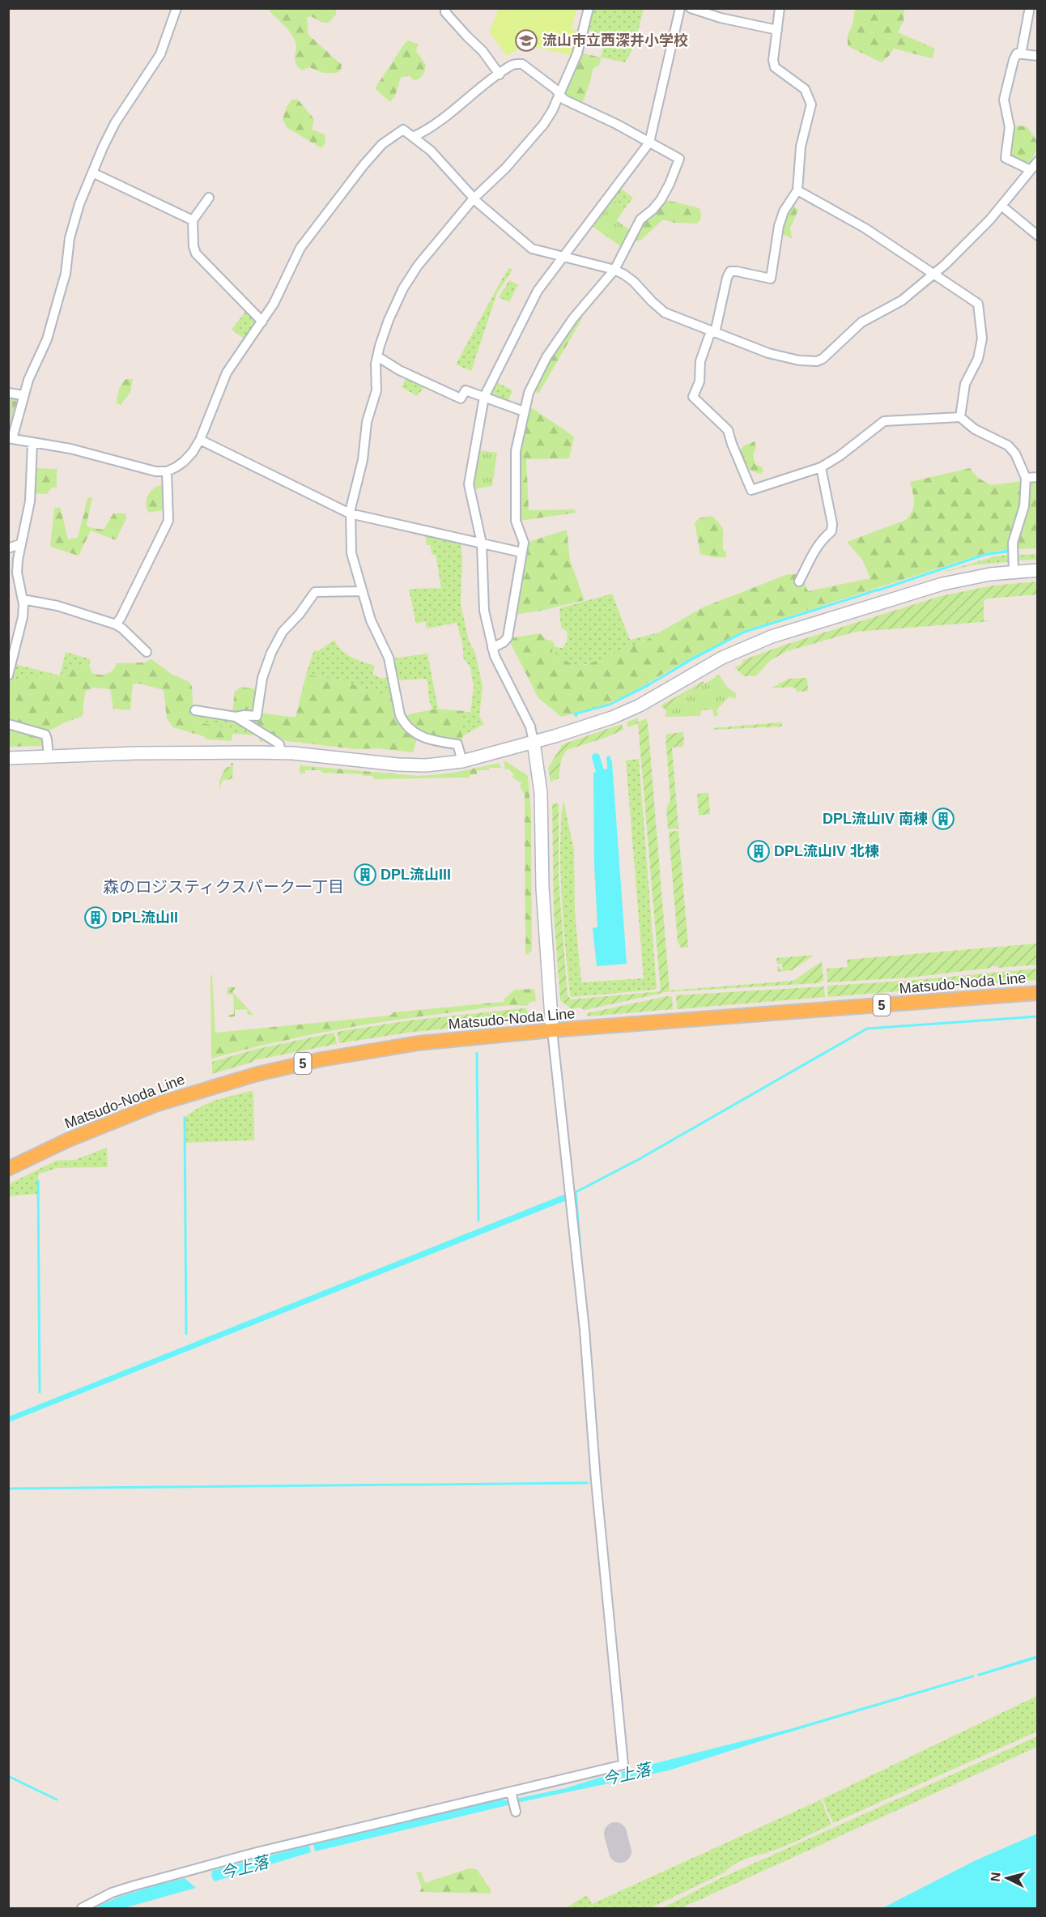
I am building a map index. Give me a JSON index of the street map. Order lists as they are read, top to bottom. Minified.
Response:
{"streets":{"main road":["Matsudo-Noda Line","5"]},"districts":["森のロジスティクスパーク一丁目"],"water":["今上落"],"places":{"school or university":["流山市立西深井小学校"],"building":["DPL流山IV 南棟","DPL流山IV 北棟","DPL流山III","DPL流山II"]},"north":"left"}
